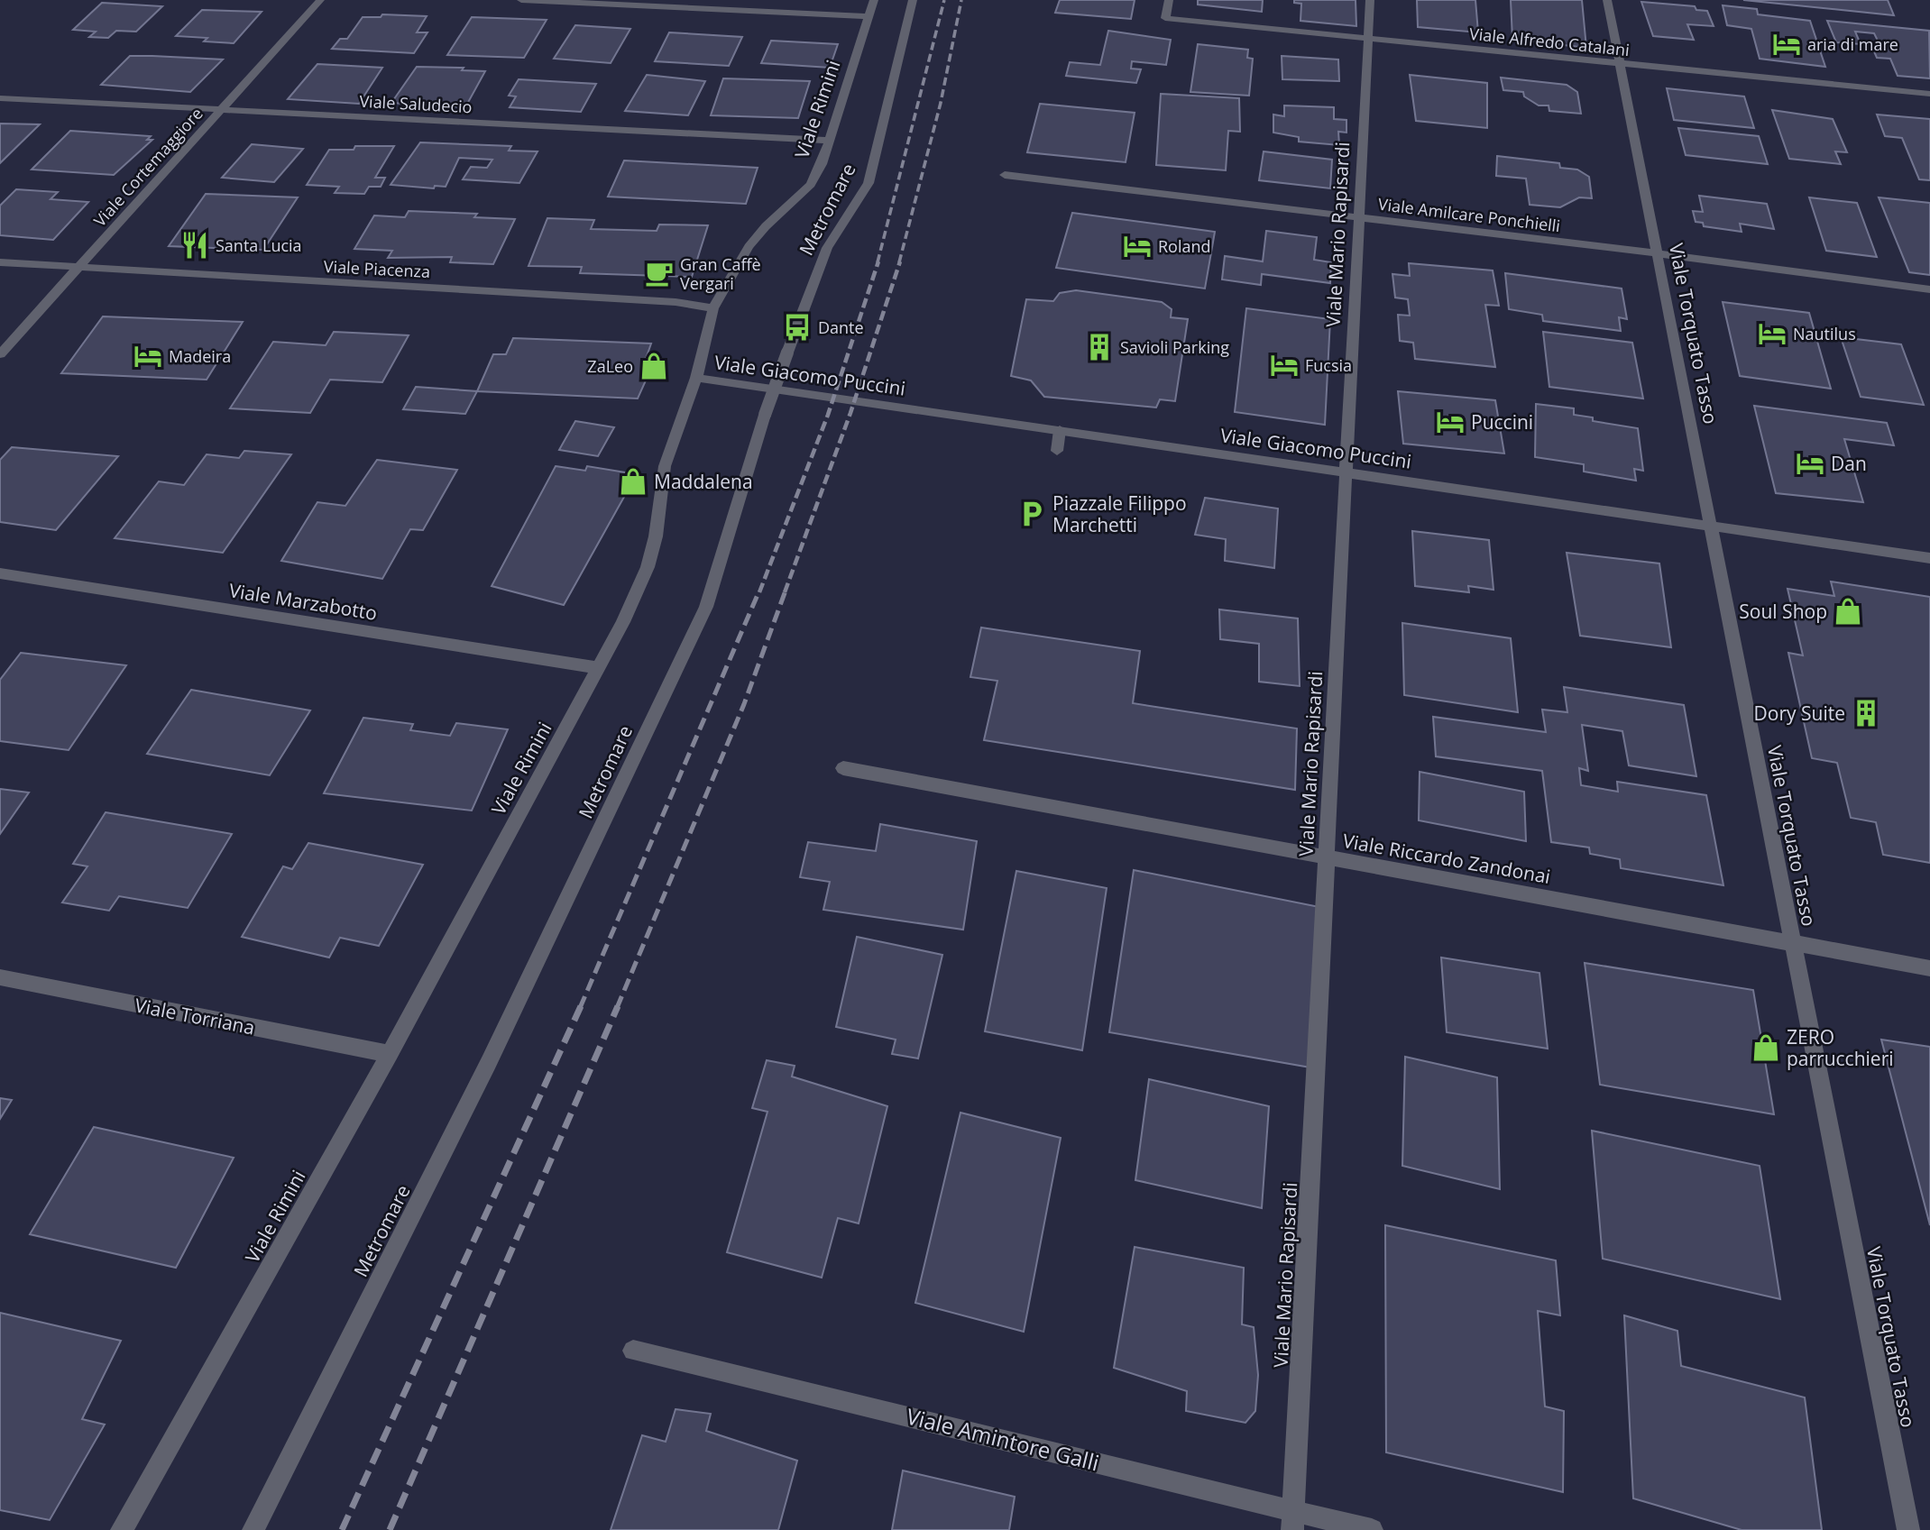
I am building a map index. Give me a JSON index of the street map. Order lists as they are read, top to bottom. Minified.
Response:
{"streets":{"street":["Viale Alfredo Catalani","Viale Saludecio","Viale Rimini","Viale Cortemaggiore","Metromare","Viale Amilcare Ponchielli","Viale Mario Rapisardi","Viale Piacenza","Viale Torquato Tasso","Viale Giacomo Puccini","Viale Marzabotto","Viale Riccardo Zandonai","Viale Torriana","Viale Amintore Galli"]},"crossings":[["Viale Alfredo Catalani","Viale Mario Rapisardi"],["Viale Alfredo Catalani","Viale Torquato Tasso"],["Viale Saludecio","Viale Rimini"],["Viale Saludecio","Viale Cortemaggiore"],["Viale Rimini","Viale Piacenza"],["Viale Rimini","Viale Giacomo Puccini"],["Viale Rimini","Viale Marzabotto"],["Viale Rimini","Viale Torriana"],["Viale Cortemaggiore","Viale Piacenza"],["Viale Amilcare Ponchielli","Viale Mario Rapisardi"],["Viale Amilcare Ponchielli","Viale Torquato Tasso"],["Viale Mario Rapisardi","Viale Giacomo Puccini"],["Viale Mario Rapisardi","Viale Riccardo Zandonai"],["Viale Mario Rapisardi","Viale Amintore Galli"],["Viale Torquato Tasso","Viale Giacomo Puccini"],["Viale Torquato Tasso","Viale Riccardo Zandonai"]],"places":{"hotel":["aria di mare","Roland","Nautilus","Madeira","Fucsia","Puccini","Dan"],"restaurant":["Santa Lucia"],"cafe":["Gran Caffè Vergari"],"bus stop":["Dante"],"building":["Savioli Parking","Dory Suite"],"shop":["ZaLeo","Maddalena","Soul Shop","ZERO parrucchieri"],"parking":["Piazzale Filippo Marchetti"]}}
